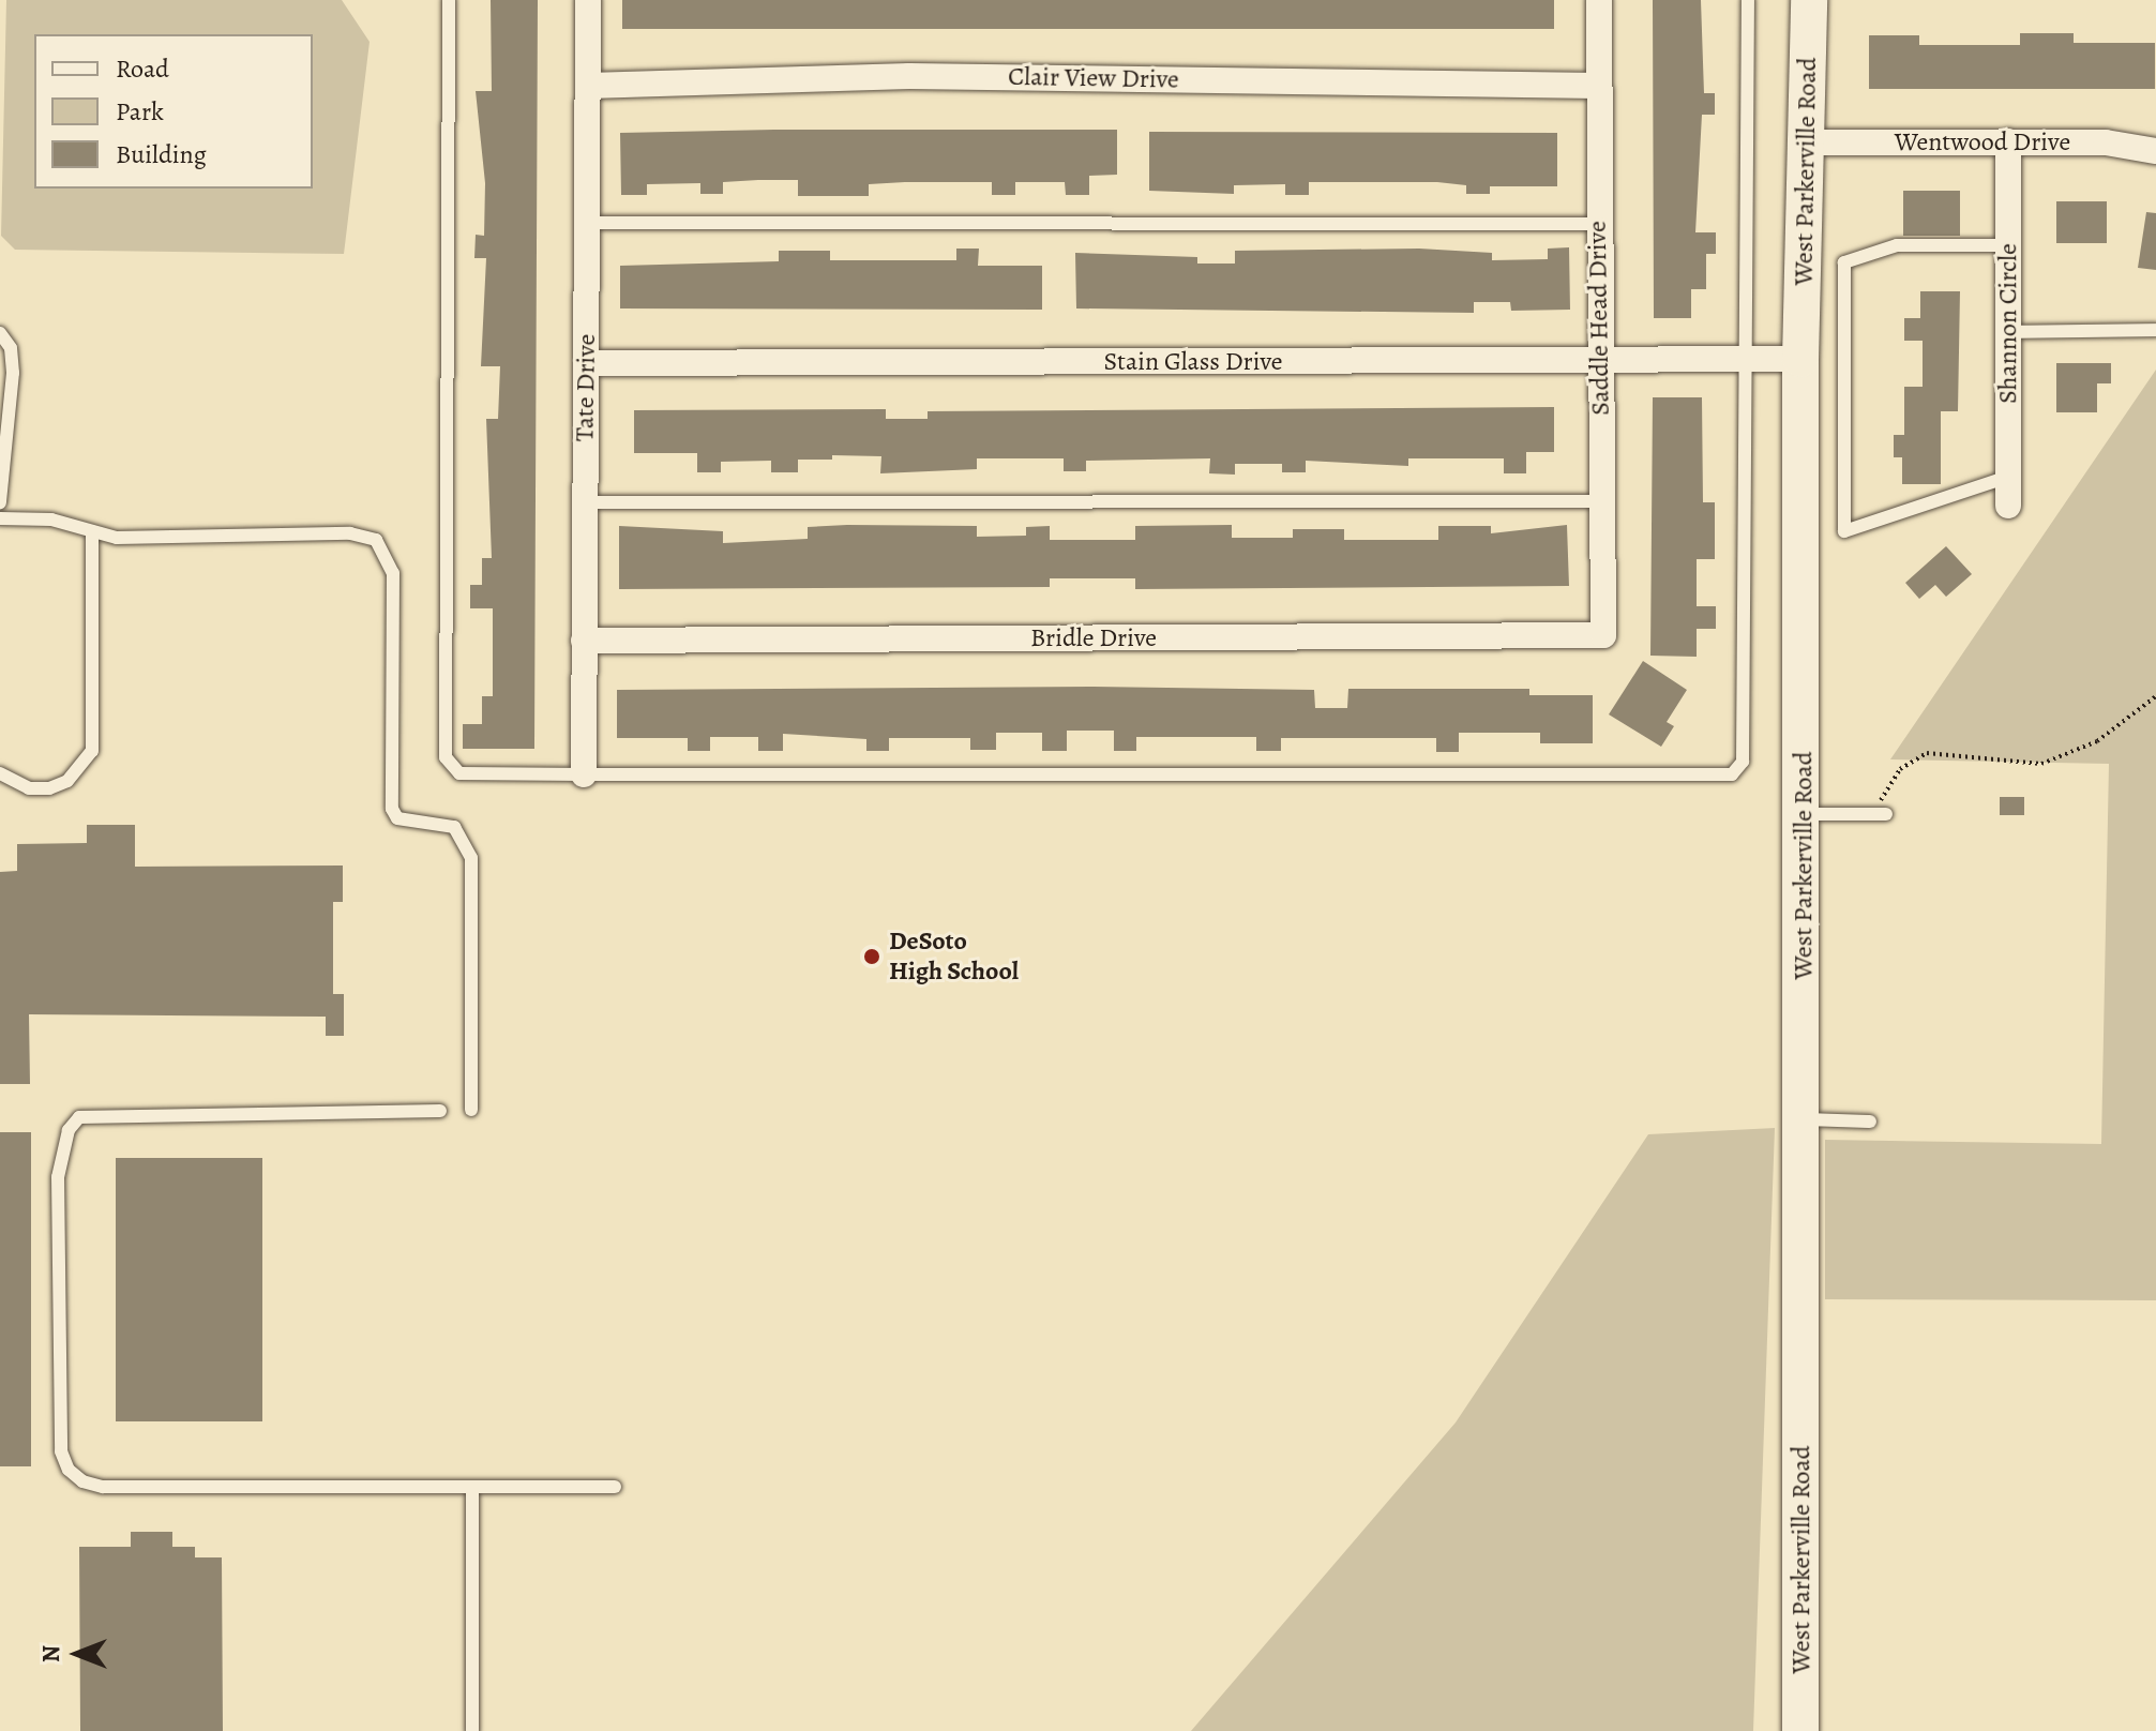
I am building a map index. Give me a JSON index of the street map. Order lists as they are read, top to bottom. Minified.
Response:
{"streets":{"main road":["West Parkerville Road"],"street":["Clair View Drive","Wentwood Drive","Saddle Head Drive","Shannon Circle","Stain Glass Drive","Tate Drive","Bridle Drive"]},"crossings":[["Clair View Drive","Saddle Head Drive"],["Clair View Drive","Tate Drive"],["Wentwood Drive","West Parkerville Road"],["Wentwood Drive","Shannon Circle"],["West Parkerville Road","Stain Glass Drive"],["Saddle Head Drive","Stain Glass Drive"],["Saddle Head Drive","Bridle Drive"],["Stain Glass Drive","Tate Drive"],["Tate Drive","Bridle Drive"]],"places":["DeSoto High School"],"legend":["Road","Park","Building"],"north":"left"}
